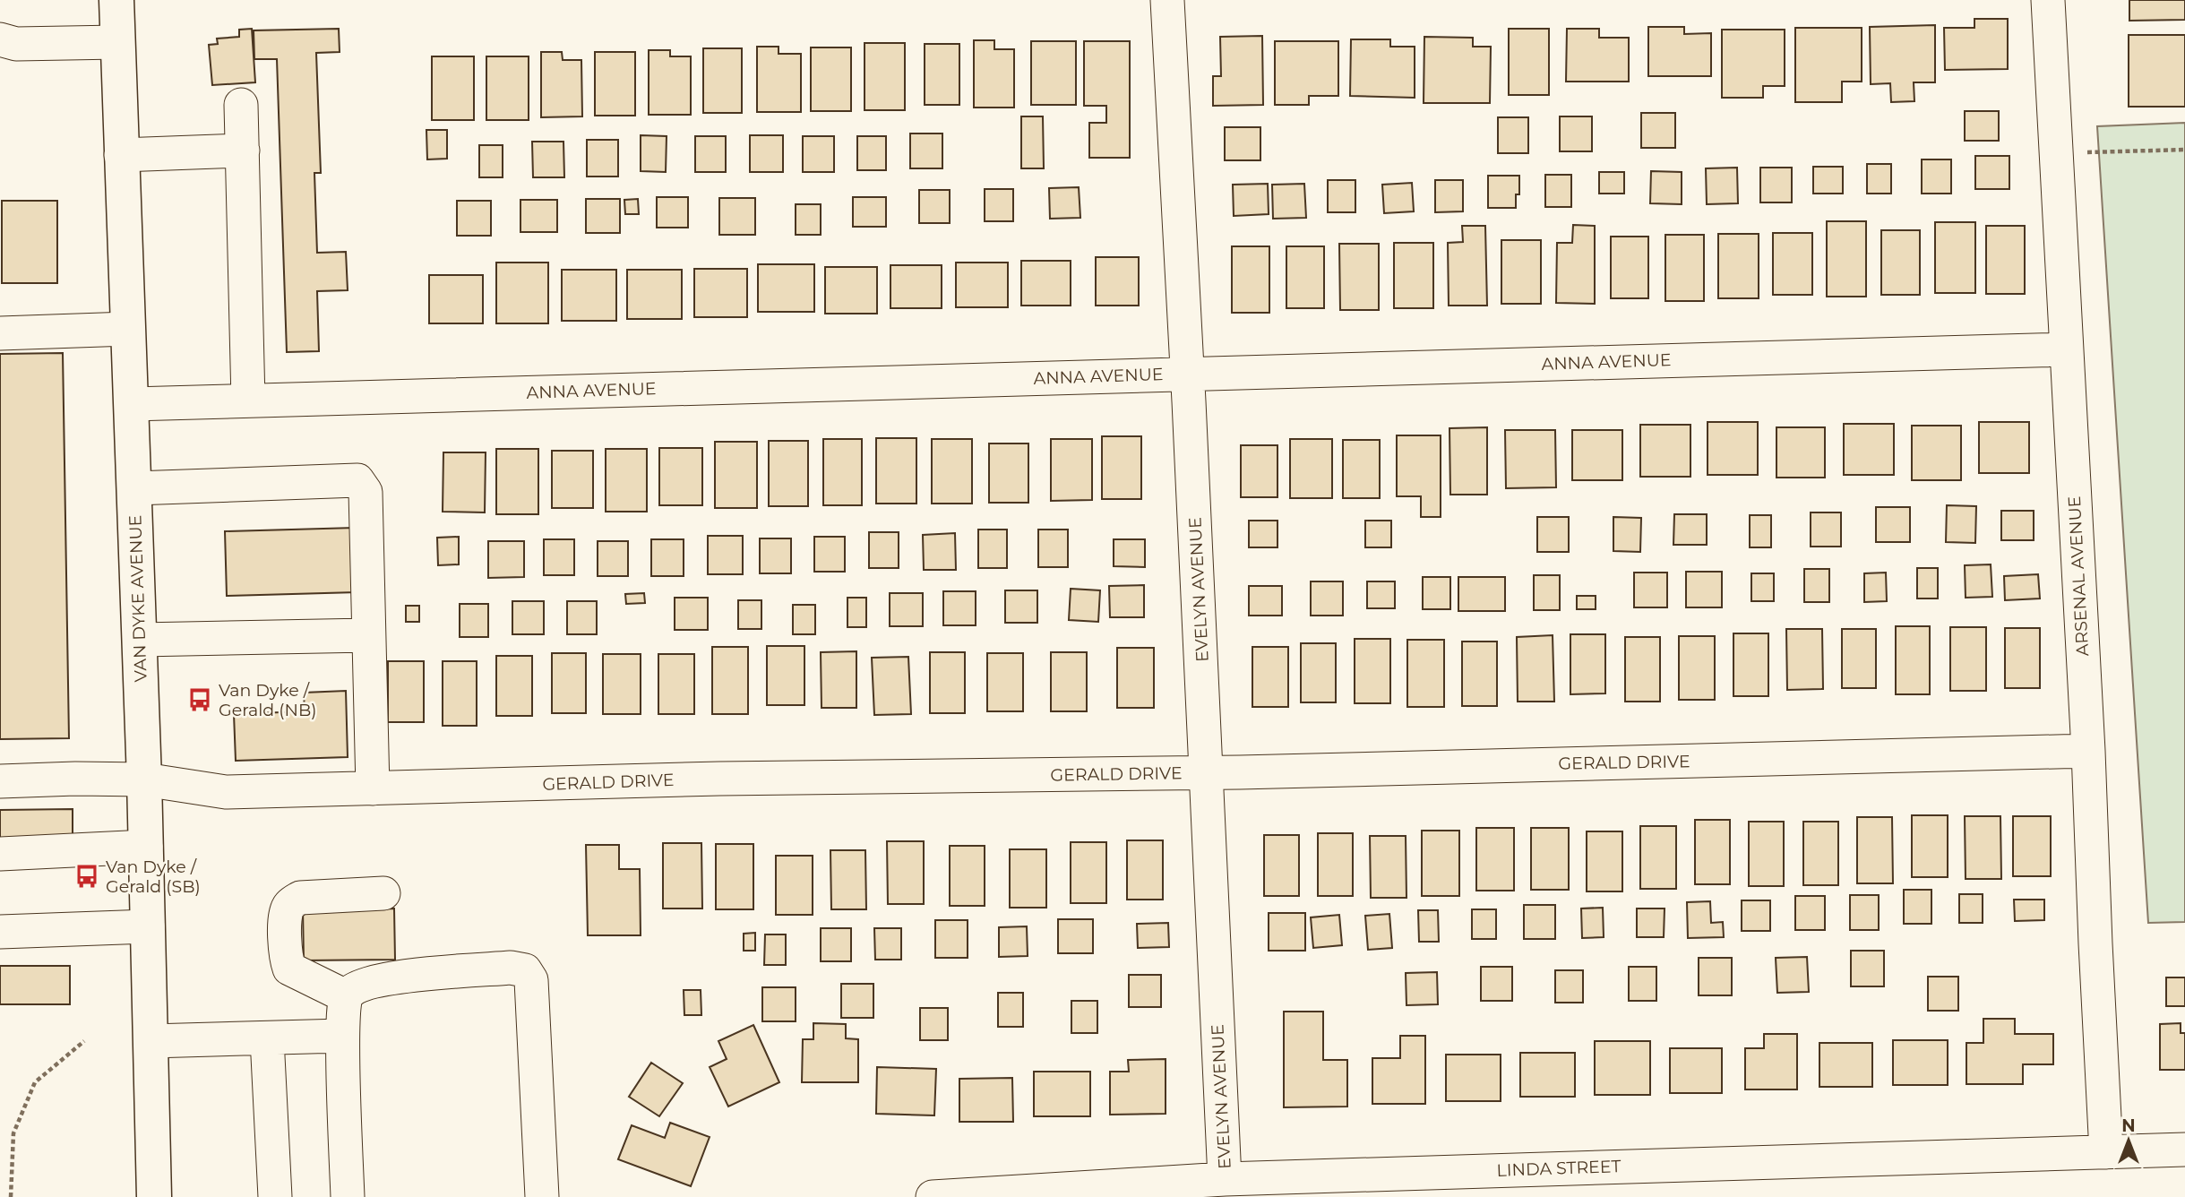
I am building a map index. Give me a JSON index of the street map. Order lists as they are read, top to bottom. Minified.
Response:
{"streets":{"main road":["VAN DYKE AVENUE"],"street":["ANNA AVENUE","ARSENAL AVENUE","EVELYN AVENUE","GERALD DRIVE","LINDA STREET"]},"crossings":[["ANNA AVENUE","ARSENAL AVENUE"],["ANNA AVENUE","EVELYN AVENUE"],["ANNA AVENUE","VAN DYKE AVENUE"],["ARSENAL AVENUE","GERALD DRIVE"],["ARSENAL AVENUE","LINDA STREET"],["EVELYN AVENUE","GERALD DRIVE"],["EVELYN AVENUE","LINDA STREET"],["VAN DYKE AVENUE","GERALD DRIVE"]],"places":{"bus stop":["Van Dyke / Gerald (NB)","Van Dyke / Gerald (SB)"]},"north":"top"}
